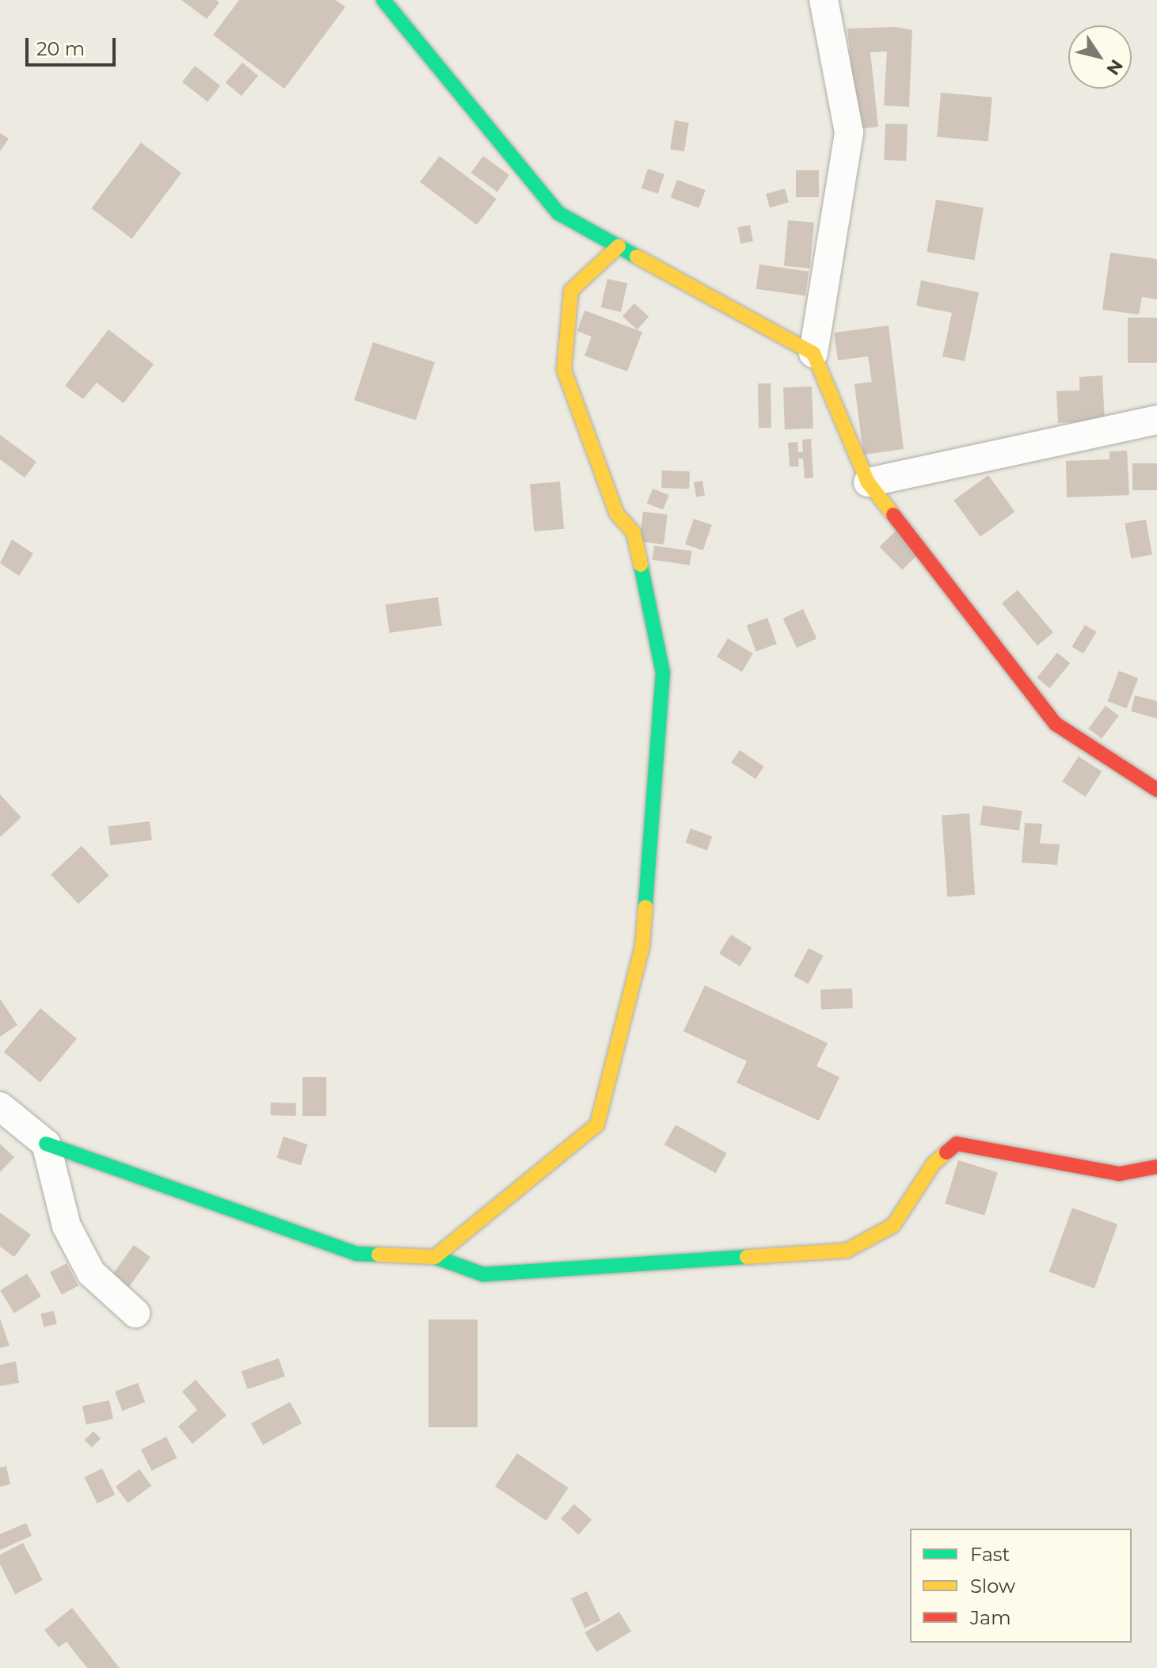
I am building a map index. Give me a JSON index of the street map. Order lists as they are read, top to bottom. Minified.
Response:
{"legend":["Fast","Slow","Jam"],"scale_bar":"20 m","north":"bottom right"}
